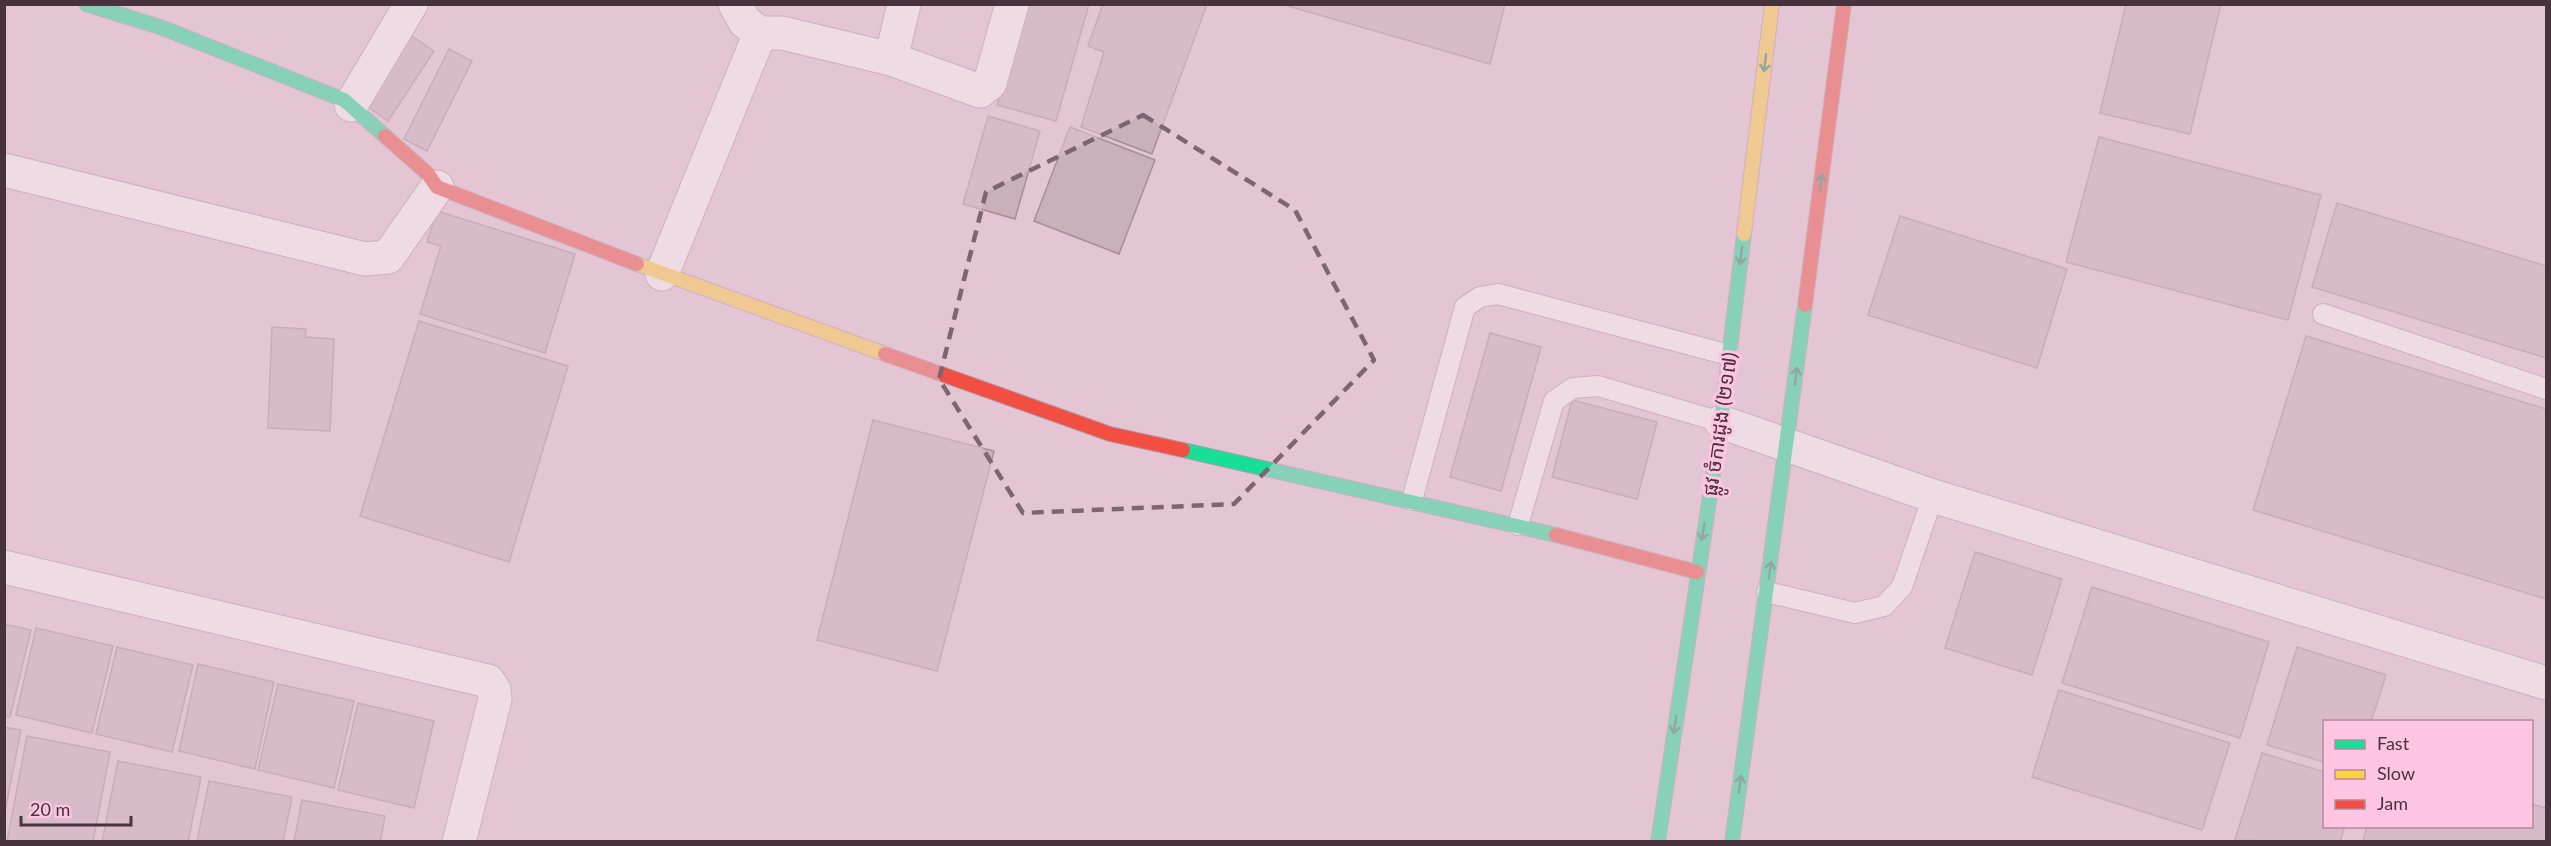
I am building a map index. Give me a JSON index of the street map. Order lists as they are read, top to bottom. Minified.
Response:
{"streets":{"street":["ផ្លូវ ចំការដូង (២១៧)"]},"legend":["Fast","Slow","Jam"],"scale_bar":"20 m"}
